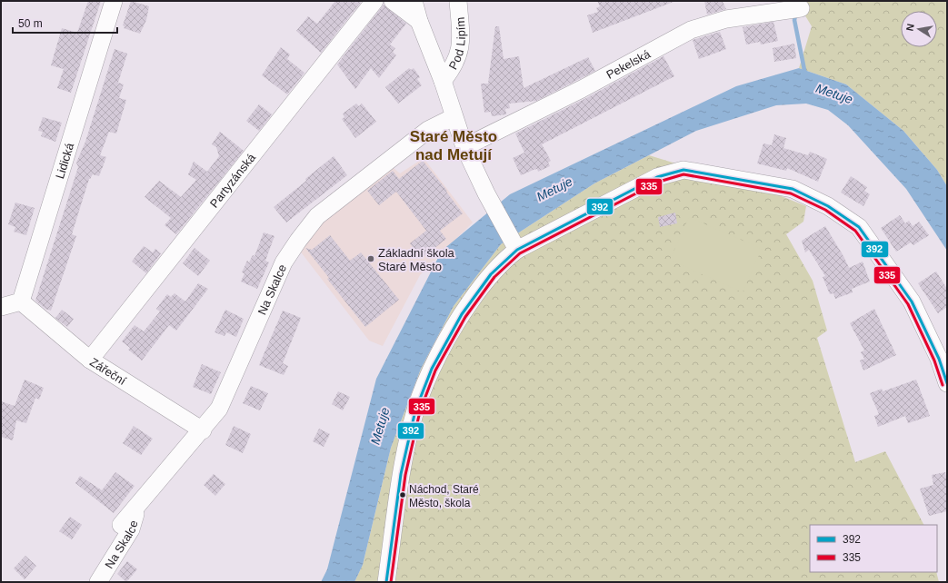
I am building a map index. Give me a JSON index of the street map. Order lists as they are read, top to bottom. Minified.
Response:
{"streets":{"street":["Pod Lipím","Pekelská","Lidická","Partyzánská","Na Skalce","Zářeční"]},"crossings":[["Lidická","Zářeční"],["Partyzánská","Zářeční"],["Na Skalce","Zářeční"]],"districts":["Staré Město nad Metují"],"water":["Metuje"],"places":["Základní škola Staré Město","Náchod, Staré Město, škola"],"lines":["transit line 392","transit line 335"],"legend":["392","335"],"scale_bar":"50 m","north":"left"}
